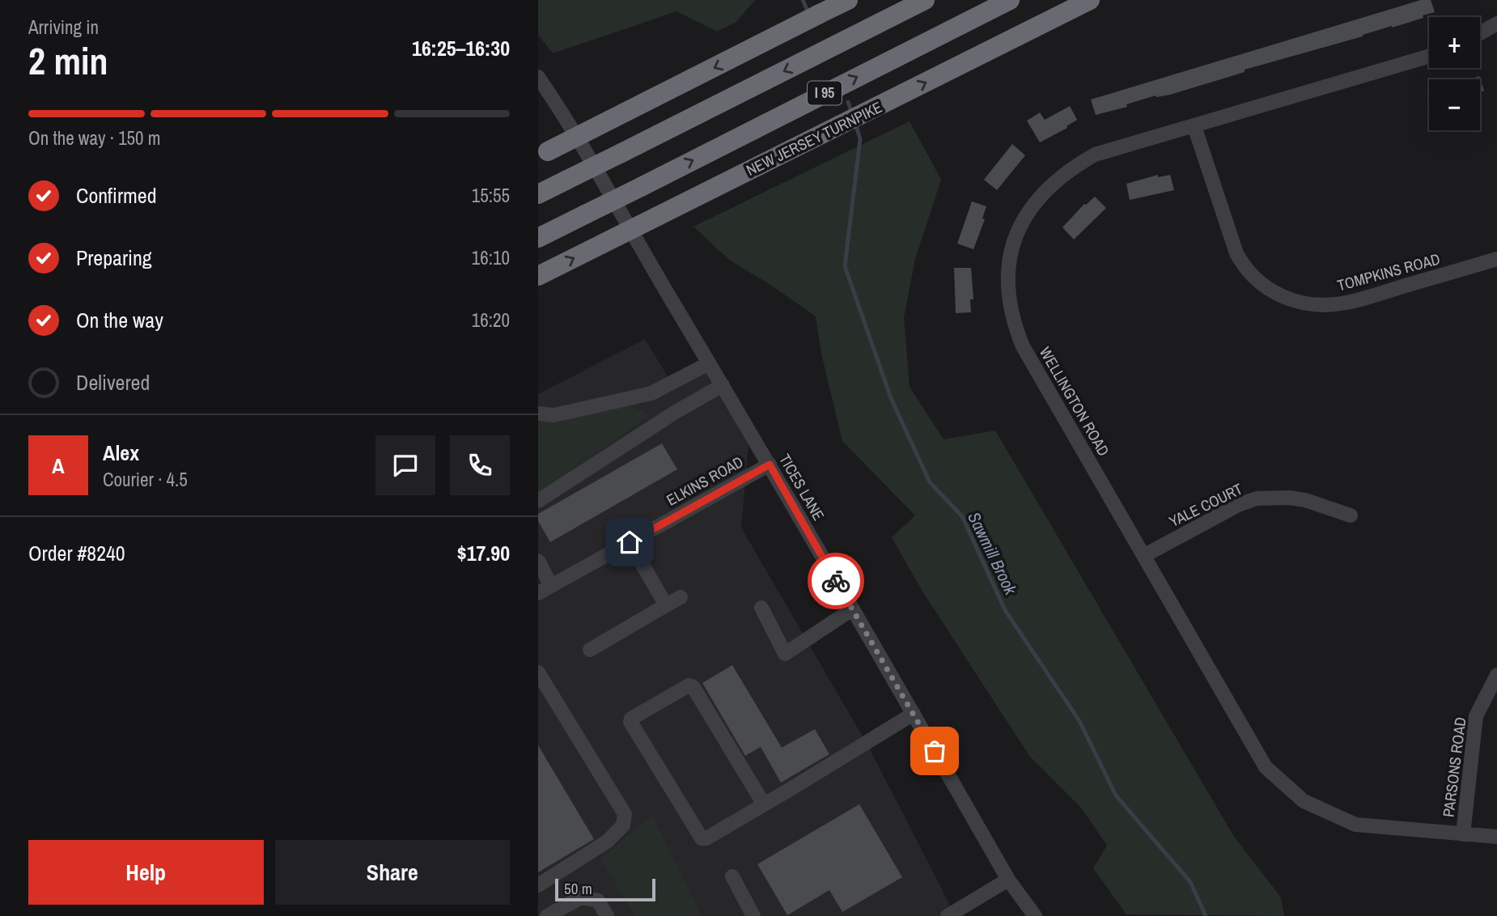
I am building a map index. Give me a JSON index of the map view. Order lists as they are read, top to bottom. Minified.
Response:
{"streets":{"highway":["I 95","NEW JERSEY TURNPIKE"],"street":["TOMPKINS ROAD","WELLINGTON ROAD","ELKINS ROAD","TICES LANE","YALE COURT","PARSONS ROAD"]},"crossings":[["TOMPKINS ROAD","WELLINGTON ROAD"],["WELLINGTON ROAD","YALE COURT"],["WELLINGTON ROAD","PARSONS ROAD"],["ELKINS ROAD","TICES LANE"]],"water":["Sawmill Brook"],"scale_bar":"50 m","page":{"heading":["2 min","Arriving in","16:25–16:30"],"panel":["Alex","Courier · 4.5","Order #8240","$17.90"],"map_buttons":["+","−"],"bar":"On the way · 150 m","list":[["Confirmed","15:55"],["Preparing","16:10"],["On the way","16:20"],"Delivered"],"round":"A","buttons":["Help","Share"],"scale":"50 m"}}
